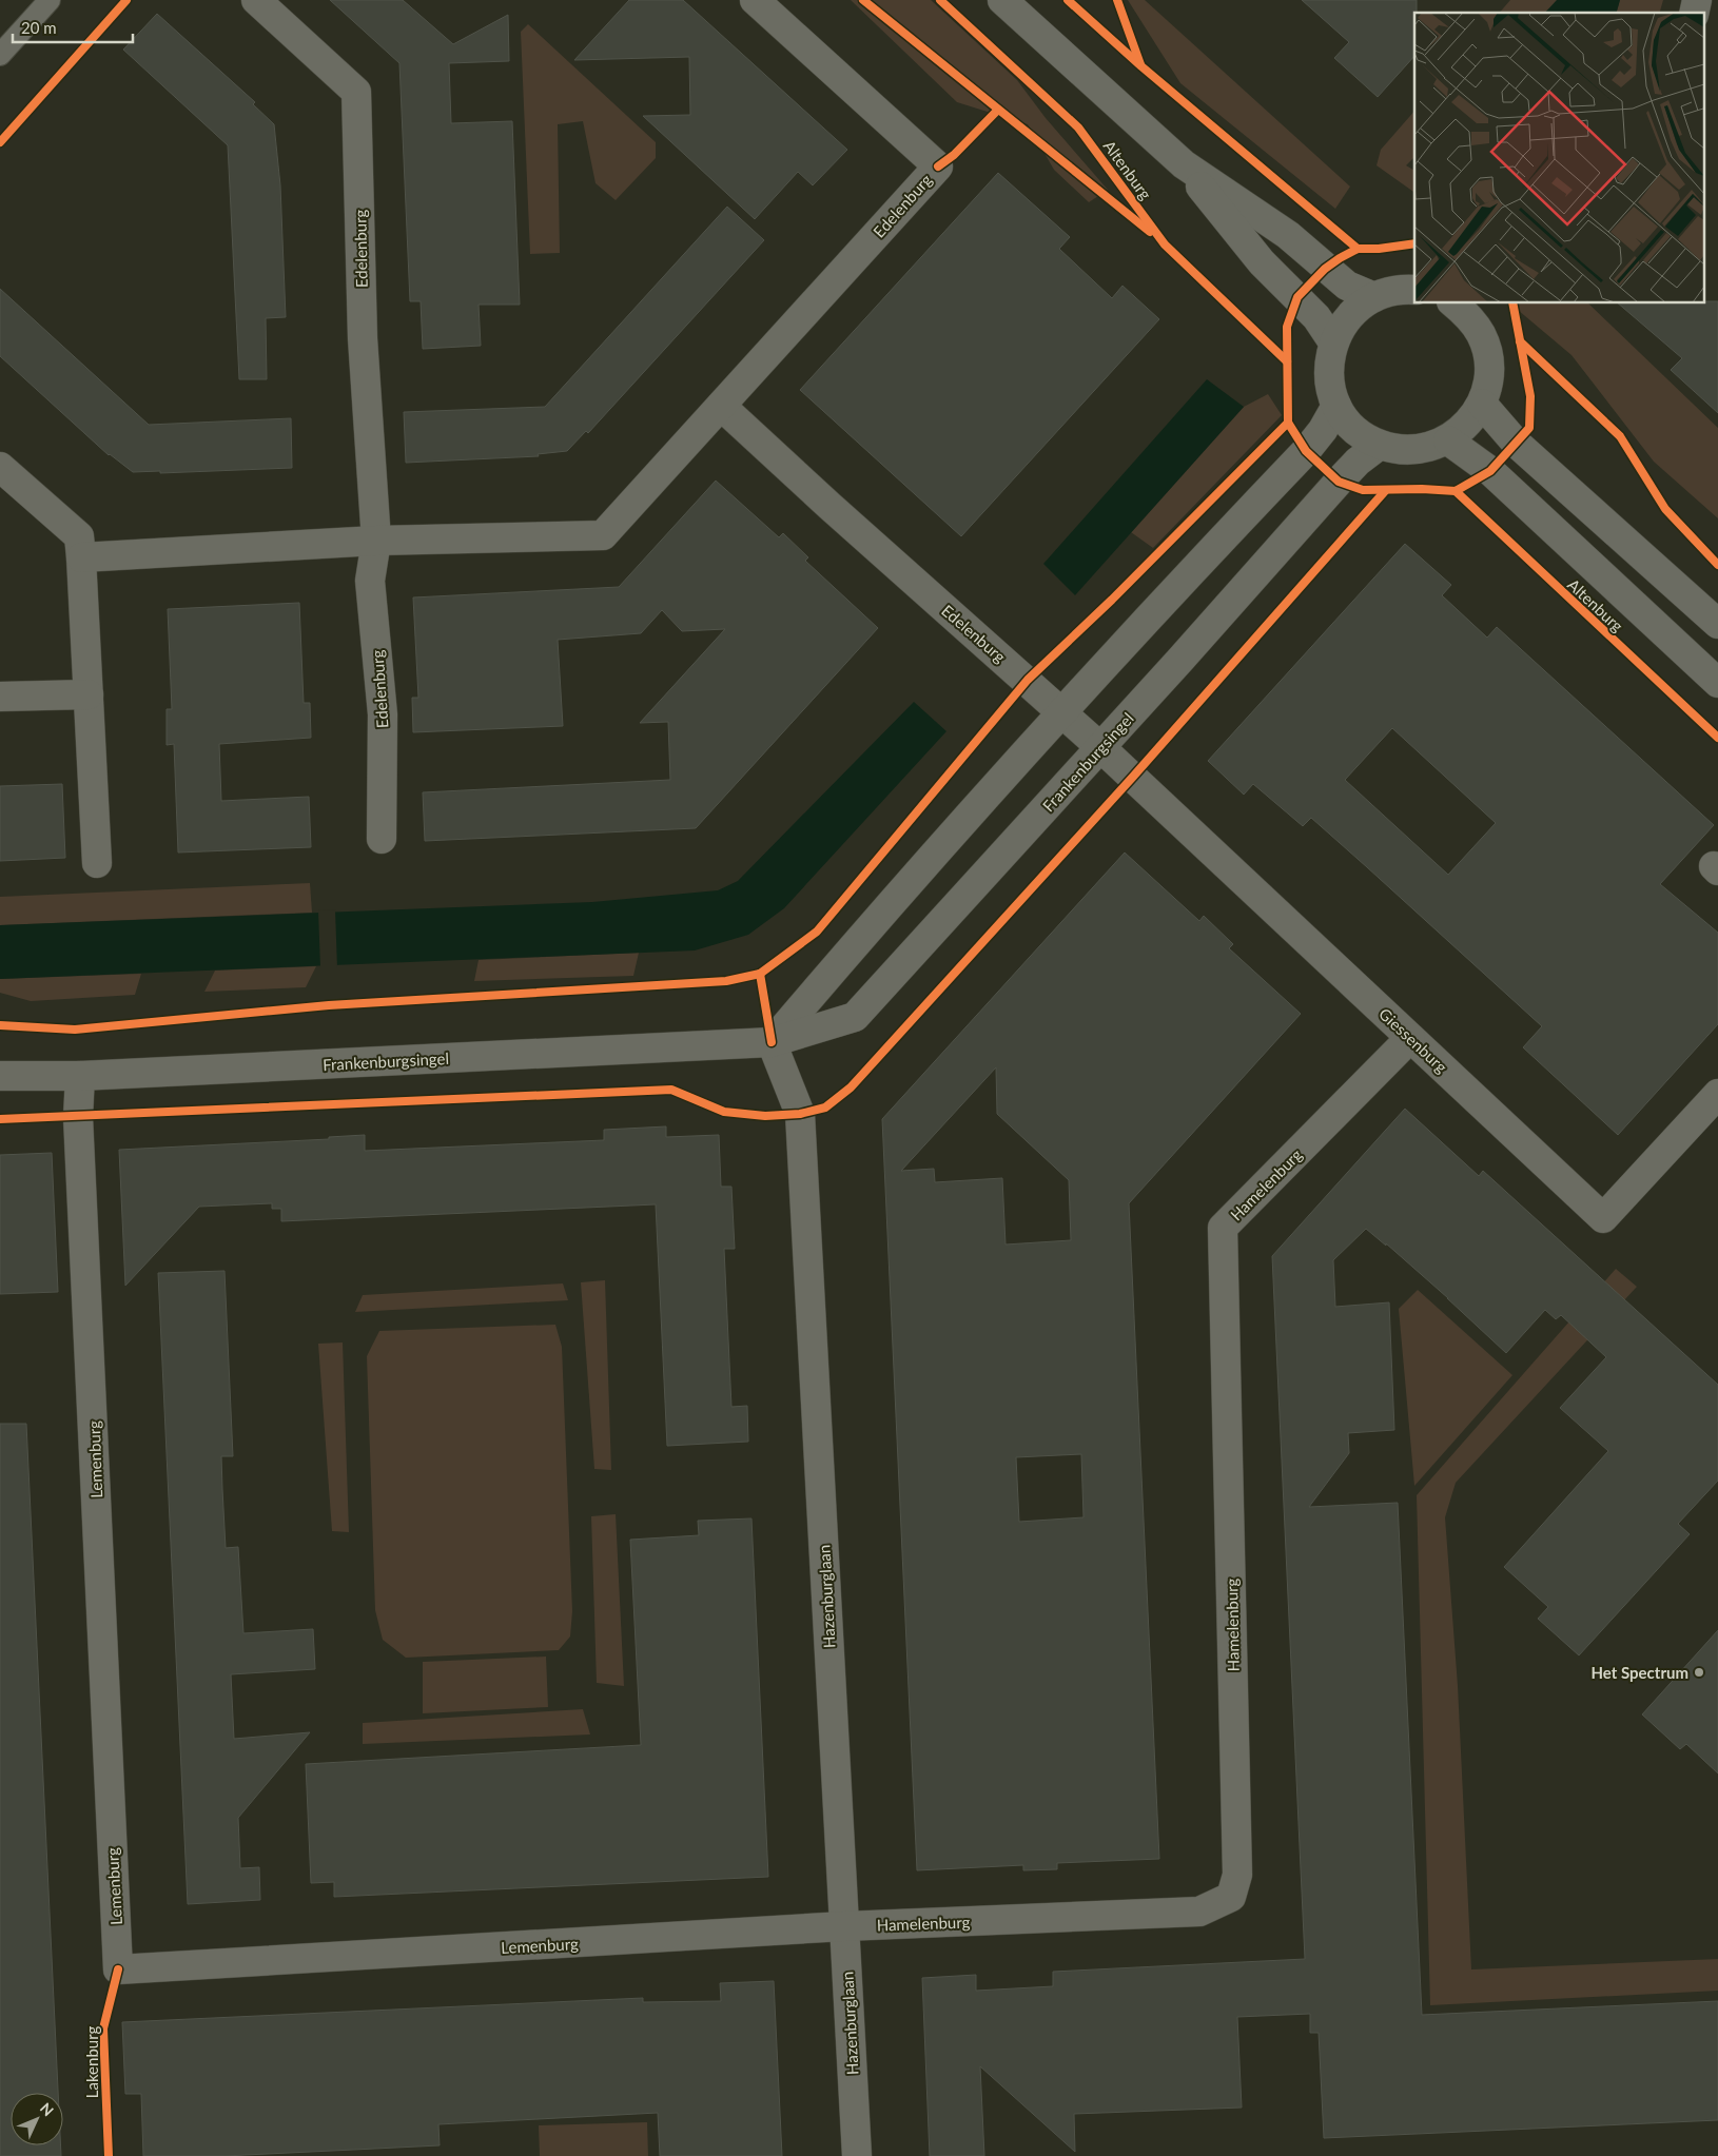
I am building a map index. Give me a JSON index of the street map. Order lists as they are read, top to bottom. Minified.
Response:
{"streets":{"street":["Altenburg","Edelenburg","Frankenburgsingel","Giessenburg","Hamelenburg","Lemenburg","Hazenburglaan"],"cycle path":["Lakenburg"]},"crossings":[["Edelenburg","Frankenburgsingel"],["Edelenburg","Giessenburg"],["Frankenburgsingel","Giessenburg"],["Frankenburgsingel","Lemenburg"],["Frankenburgsingel","Hazenburglaan"],["Giessenburg","Hamelenburg"],["Hamelenburg","Lemenburg"],["Hamelenburg","Hazenburglaan"],["Lemenburg","Hazenburglaan"]],"places":["Het Spectrum"],"scale_bar":"20 m","north":"top right"}
